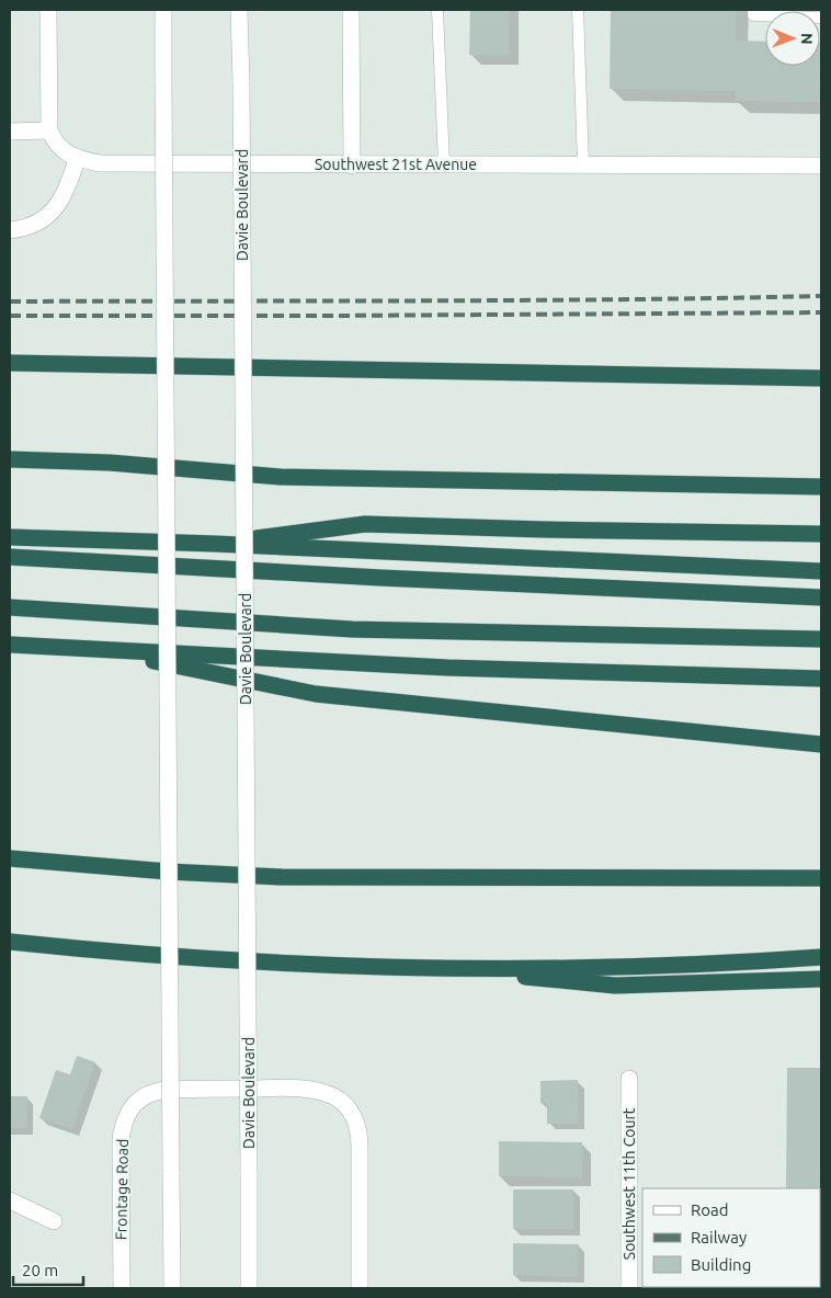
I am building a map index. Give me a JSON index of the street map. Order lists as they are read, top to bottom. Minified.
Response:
{"streets":{"main road":["Southwest 21st Avenue","Davie Boulevard","Southwest 11th Court","Frontage Road"]},"legend":["Road","Railway","Building"],"scale_bar":"20 m","north":"right"}
